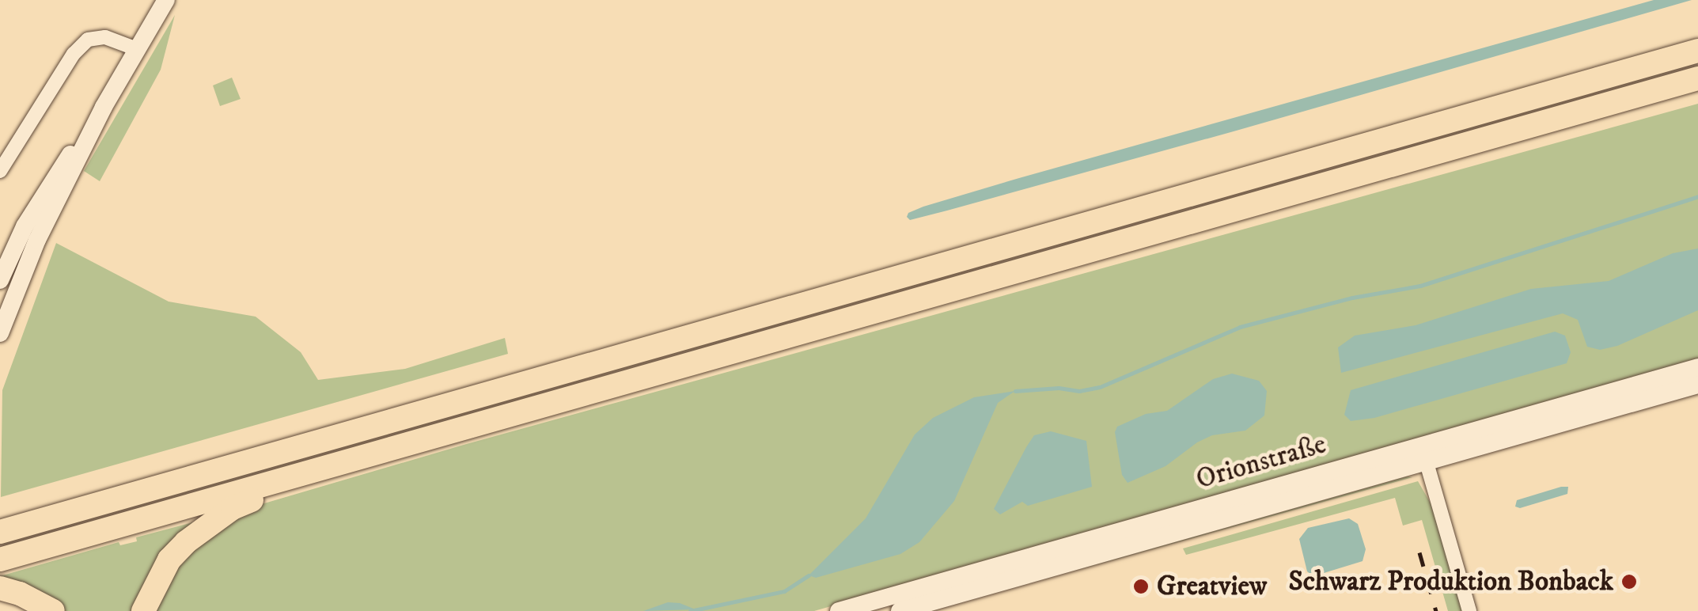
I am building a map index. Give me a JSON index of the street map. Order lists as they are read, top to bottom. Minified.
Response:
{"streets":{"street":["Orionstraße"]},"places":["Schwarz Produktion Bonback","Greatview"]}
